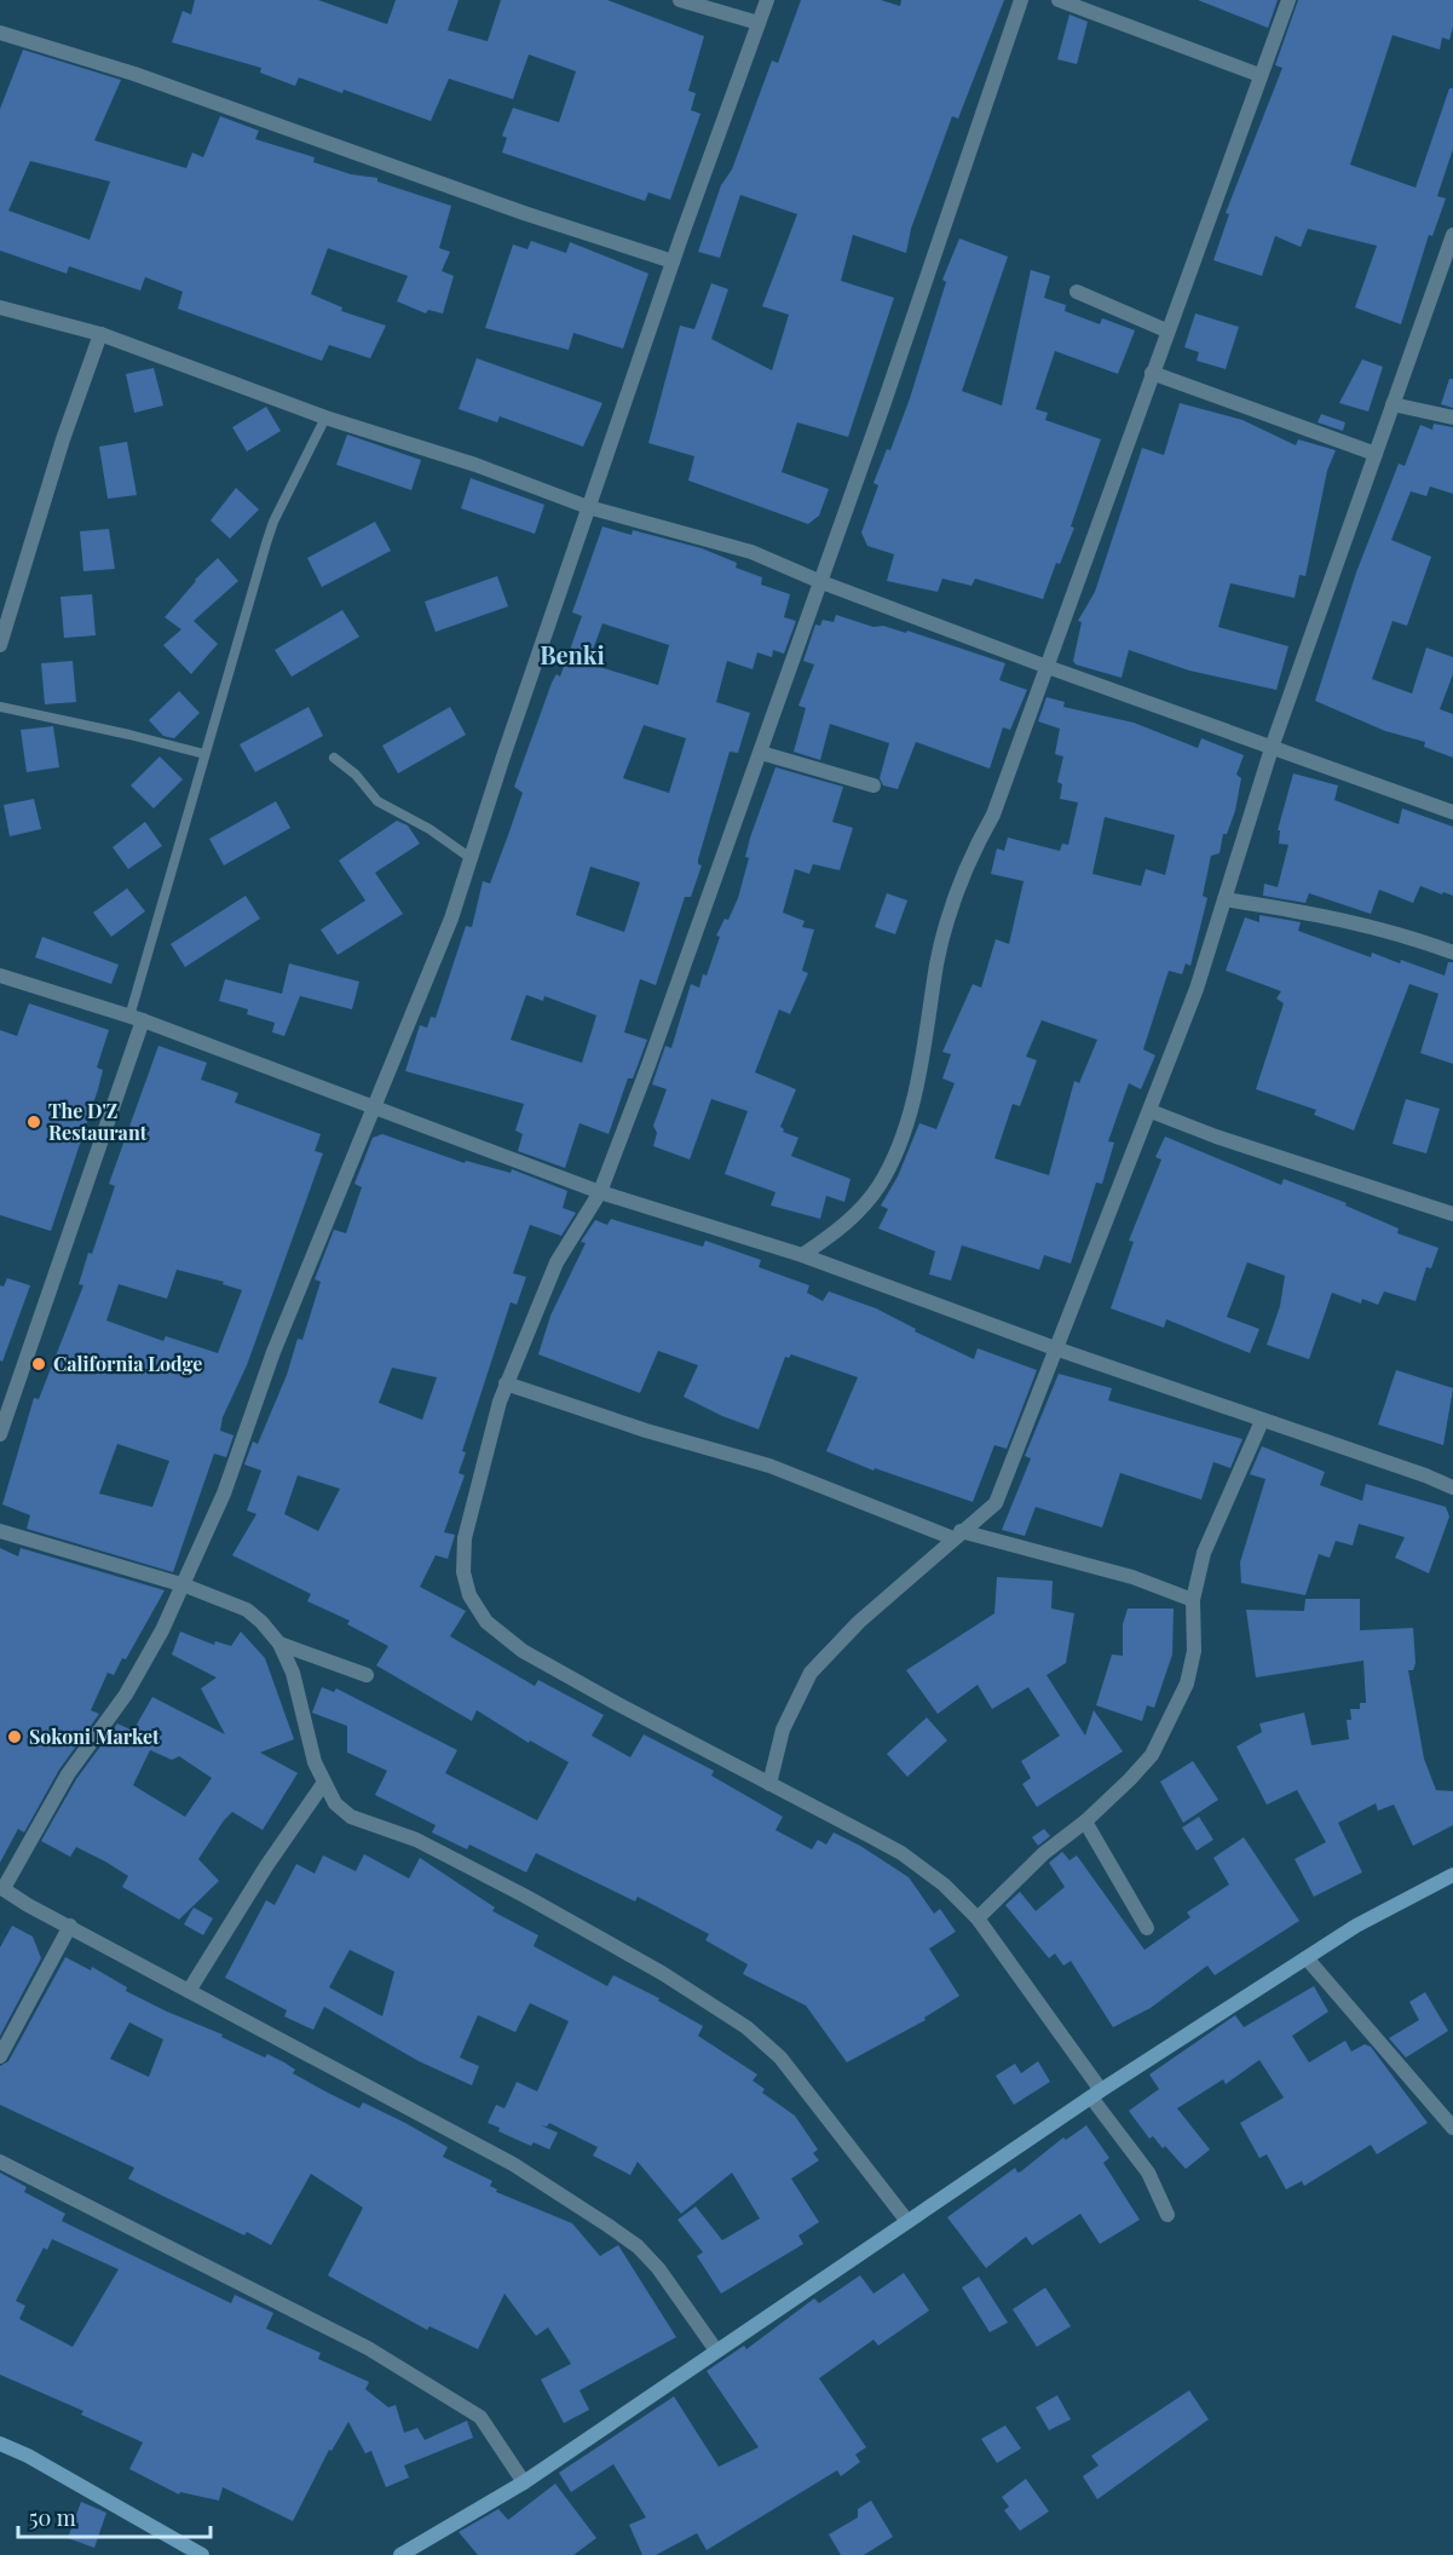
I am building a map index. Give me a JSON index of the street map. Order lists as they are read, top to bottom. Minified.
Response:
{"districts":["Benki"],"places":["The D'Z Restaurant","California Lodge","Sokoni Market"],"scale_bar":"50 m"}
